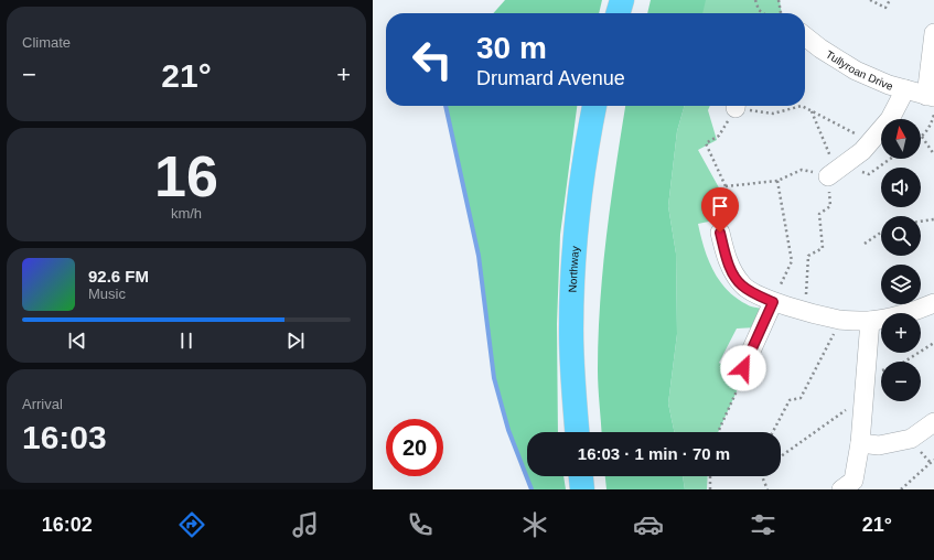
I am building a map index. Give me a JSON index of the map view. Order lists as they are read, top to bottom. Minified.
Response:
{"streets":{"highway":["Northway"],"street":["Tullyroan Drive"]},"north":"top","page":{"tile":["Climate",["16","km/h"],["Arrival","16:03"]],"turn":["30 m","Drumard Avenue"],"heat":["−","21°","+"],"map_buttons":["+","−"],"song":["92.6 FM","Music"],"limit":"20","trip":"16:03 · 1 min · 70 m","tabs":["16:02","21°"]}}
